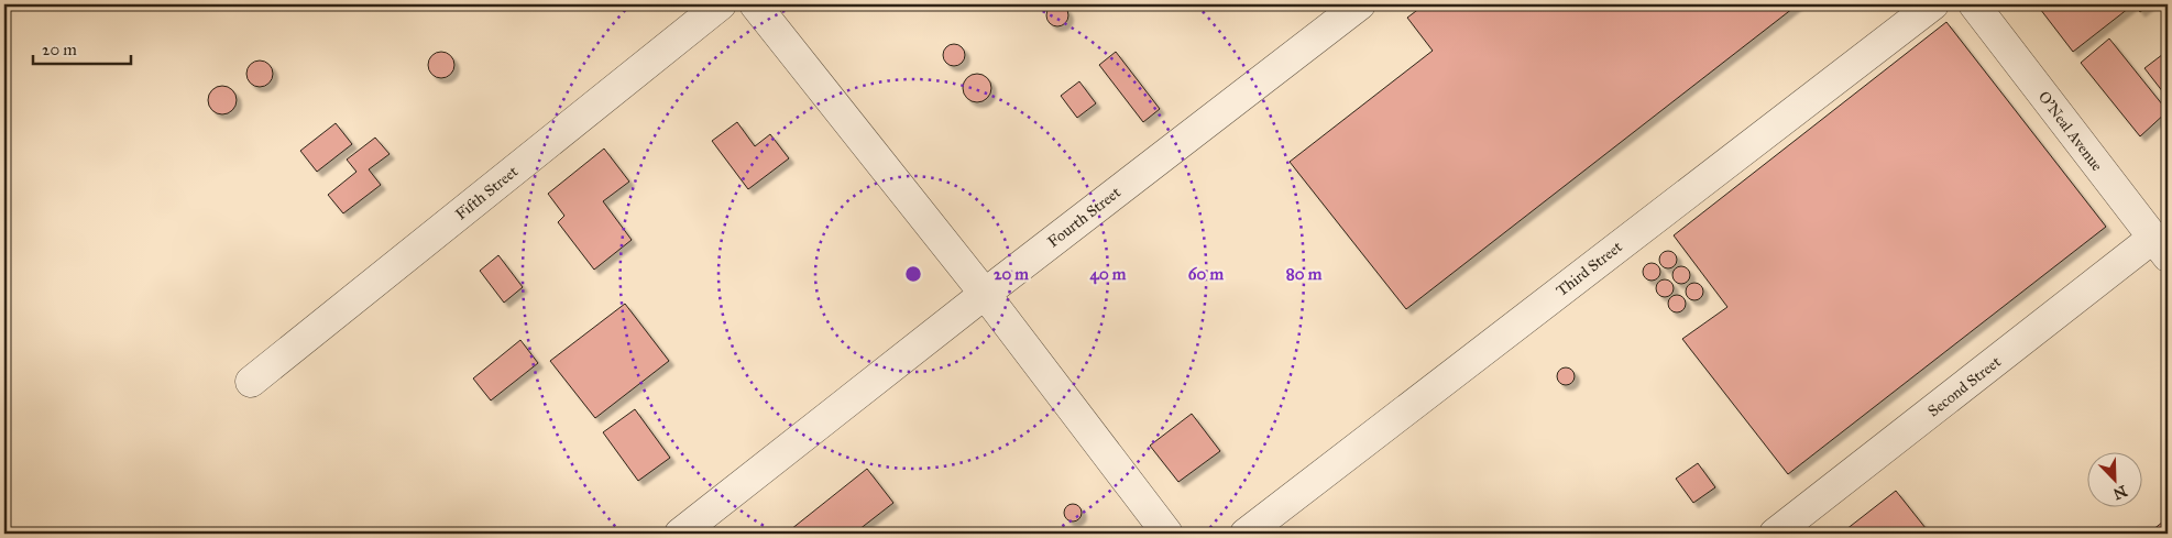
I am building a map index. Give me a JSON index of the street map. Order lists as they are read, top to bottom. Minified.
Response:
{"streets":{"lane":["O'Neal Avenue","Fifth Street","Fourth Street","Third Street","Second Street"]},"crossings":[["O'Neal Avenue","Second Street"]],"scale_bar":"20 m","north":"bottom right","rings":["20 m","40 m","60 m","80 m"]}
